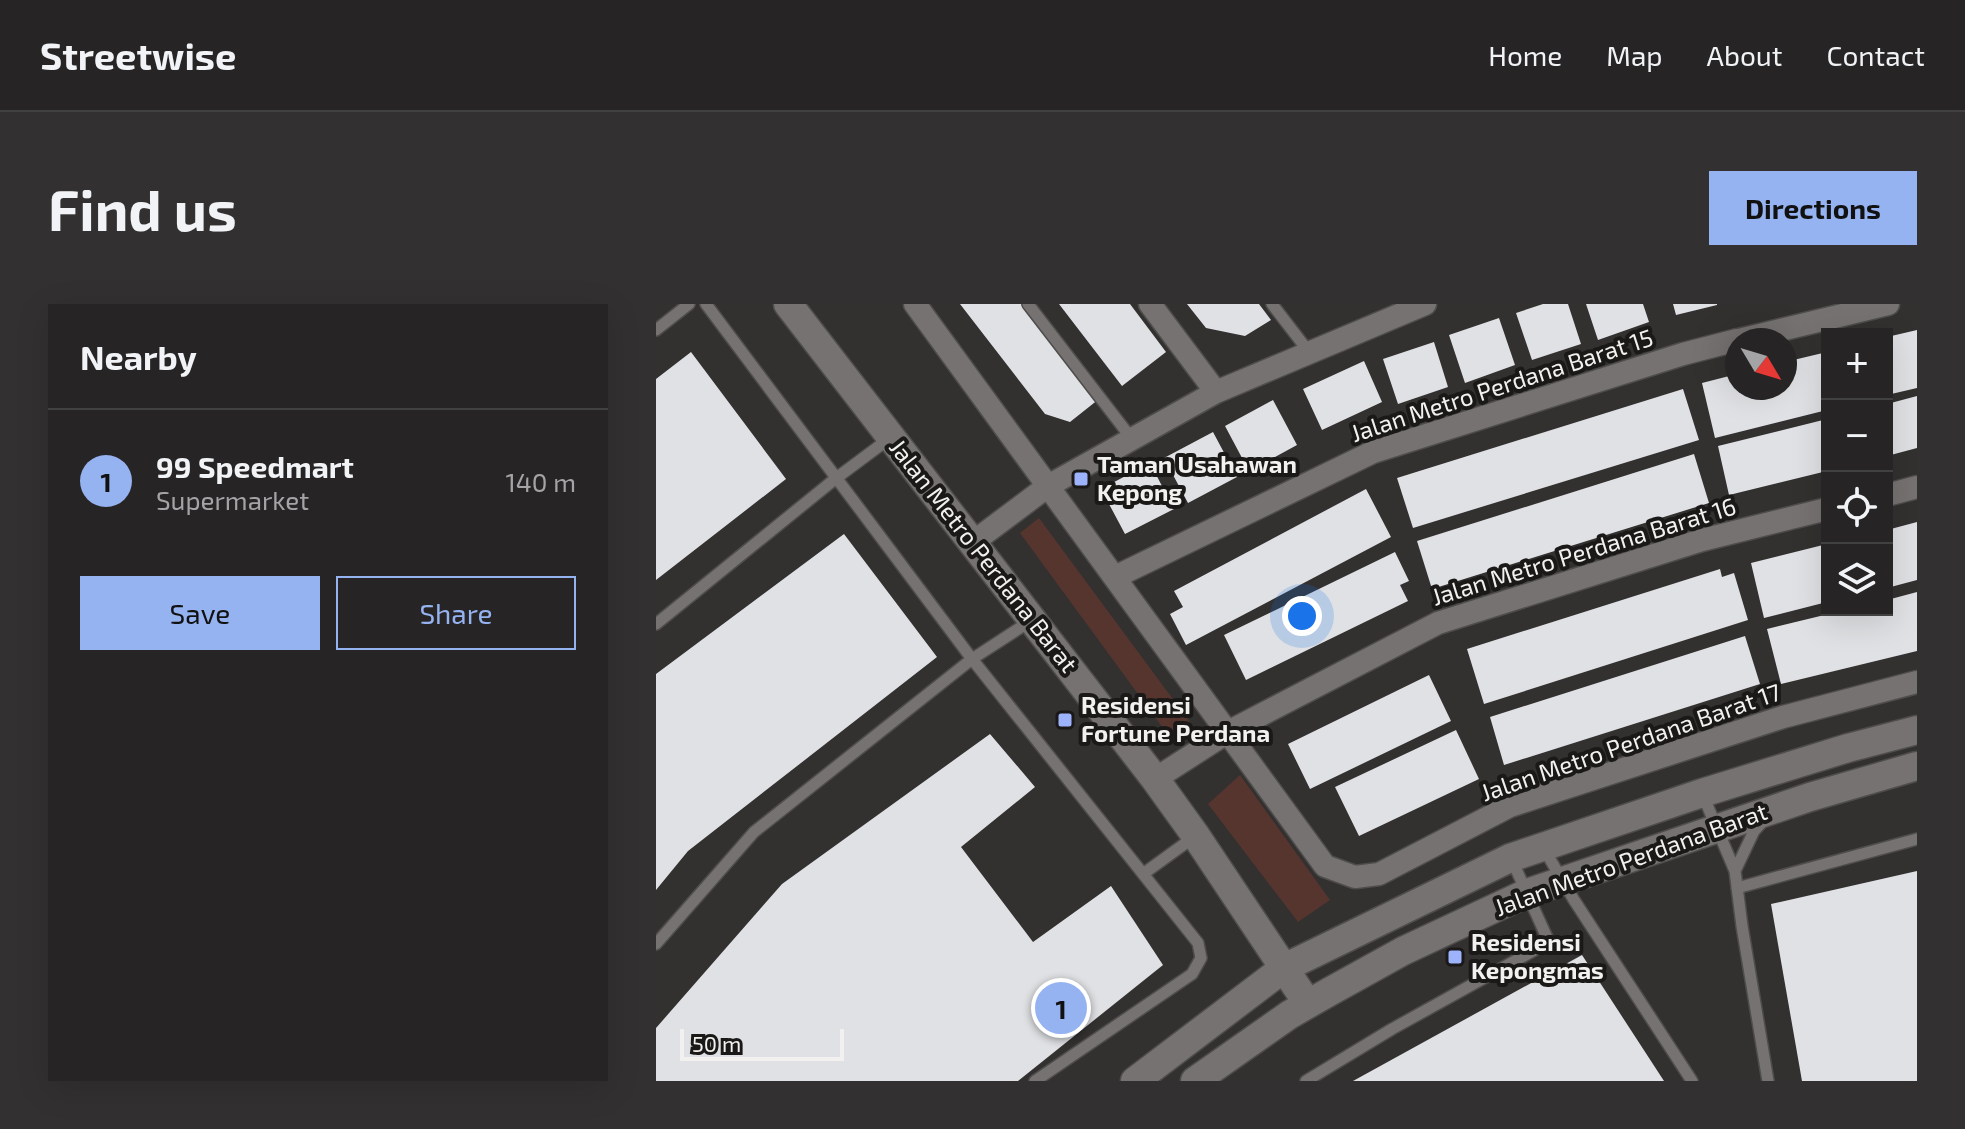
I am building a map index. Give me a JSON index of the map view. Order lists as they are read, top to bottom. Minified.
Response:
{"streets":{"street":["Jalan Metro Perdana Barat 15","Jalan Metro Perdana Barat 16","Jalan Metro Perdana Barat","Jalan Metro Perdana Barat 17"]},"crossings":[["Jalan Metro Perdana Barat 16","Jalan Metro Perdana Barat"],["Jalan Metro Perdana Barat 16","Jalan Metro Perdana Barat 17"]],"places":{"transit":["Taman Usahawan Kepong","Residensi Fortune Perdana","Residensi Kepongmas"]},"scale_bar":"50 m","north":"bottom right","page":{"header":"Streetwise","nav":["Home","Map","About","Contact"],"buttons":["Directions",["Save","Share"]],"title":"Find us","heading":"Nearby","map_buttons":["+","−"],"list":[{"mark":"1","name":"99 Speedmart","note":"Supermarket","value":"140 m"}],"pins":"1","scale":"50 m"}}
